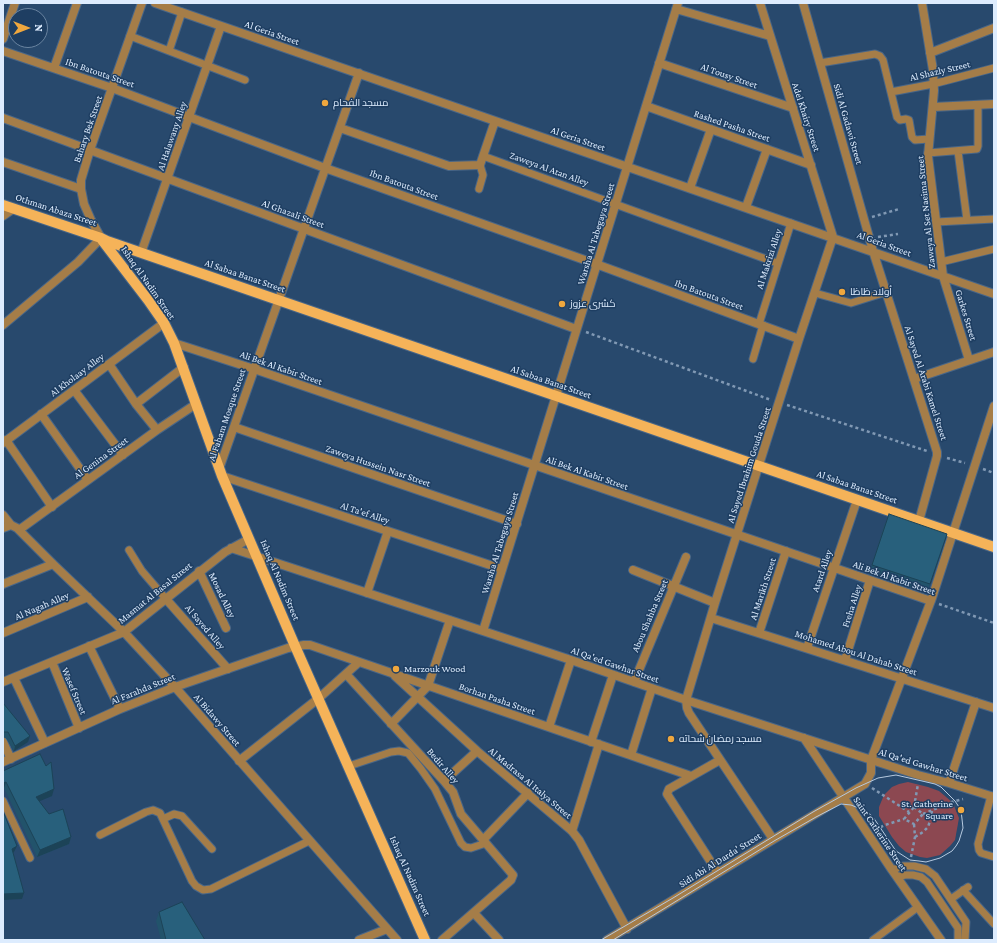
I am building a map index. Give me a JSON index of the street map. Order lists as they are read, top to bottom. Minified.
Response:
{"streets":{"main road":["Othman Abaza Street","Al Sabaa Banat Street","Ishaq Al Nadim Street"],"street":["Al Geria Street","Ibn Batouta Street","Al Tousy Street","Adel Khairy Street","Sidi Al Gadawi Street","Rashed Pasha Street","Bahary Bek Street","Al Halawany Alley","Zaweya Al Set Naeima Street","Al Ghazali Street","Warsha Al Tabegaya Street","Garkes Street","Ali Bek Al Kabir Street","Al Kholaay Alley","Al Sayed Al Arabi Kamel Street","Al Faham Mosque Street","Al Genina Street","Al Sayed Ibrahim Gouda Street","Zaweya Hussein Nasr Street","Al Ta'ef Alley","Atard Alley","Al Marikh Street","Masmat Al Basal Street","Mosad Alley","Al Nagah Alley","Freha Alley","Abou Shahba Street","Al Sayed Alley","Mohamed Abou Al Dahab Street","Al Qa'ed Gawhar Street","Al Farahda Street","Wasef Street","Borhan Pasha Street","Al Bidawy Street","Bedir Alley","Al Madrasa Al Italya Street","Saint Catherine Street","Sidi Abi Al Darda' Street"],"lane":["Al Shazly Street","Zaweya Al Atan Alley","Al Makrizi Alley"]},"crossings":[["Al Geria Street","Adel Khairy Street"],["Al Geria Street","Sidi Al Gadawi Street"],["Al Geria Street","Al Halawany Alley"],["Al Geria Street","Zaweya Al Set Naeima Street"],["Al Geria Street","Warsha Al Tabegaya Street"],["Al Geria Street","Al Makrizi Alley"],["Al Geria Street","Garkes Street"],["Al Geria Street","Al Sayed Al Arabi Kamel Street"],["Al Geria Street","Al Faham Mosque Street"],["Al Geria Street","Al Sayed Ibrahim Gouda Street"],["Al Shazly Street","Zaweya Al Set Naeima Street"],["Ibn Batouta Street","Bahary Bek Street"],["Ibn Batouta Street","Al Halawany Alley"],["Ibn Batouta Street","Warsha Al Tabegaya Street"],["Ibn Batouta Street","Al Makrizi Alley"],["Ibn Batouta Street","Al Faham Mosque Street"],["Ibn Batouta Street","Al Sayed Ibrahim Gouda Street"],["Al Tousy Street","Adel Khairy Street"],["Al Tousy Street","Warsha Al Tabegaya Street"],["Adel Khairy Street","Rashed Pasha Street"],["Adel Khairy Street","Al Sayed Ibrahim Gouda Street"],["Sidi Al Gadawi Street","Al Sayed Al Arabi Kamel Street"],["Rashed Pasha Street","Warsha Al Tabegaya Street"],["Bahary Bek Street","Othman Abaza Street"],["Bahary Bek Street","Al Ghazali Street"],["Bahary Bek Street","Al Sabaa Banat Street"],["Bahary Bek Street","Ishaq Al Nadim Street"],["Al Halawany Alley","Al Ghazali Street"],["Al Halawany Alley","Al Sabaa Banat Street"],["Zaweya Al Atan Alley","Warsha Al Tabegaya Street"],["Zaweya Al Atan Alley","Al Makrizi Alley"],["Othman Abaza Street","Al Sabaa Banat Street"],["Othman Abaza Street","Ishaq Al Nadim Street"],["Zaweya Al Set Naeima Street","Garkes Street"],["Al Ghazali Street","Warsha Al Tabegaya Street"],["Al Ghazali Street","Al Faham Mosque Street"],["Warsha Al Tabegaya Street","Al Sabaa Banat Street"],["Warsha Al Tabegaya Street","Ali Bek Al Kabir Street"],["Warsha Al Tabegaya Street","Zaweya Hussein Nasr Street"],["Warsha Al Tabegaya Street","Al Ta'ef Alley"],["Warsha Al Tabegaya Street","Al Qa'ed Gawhar Street"],["Al Sabaa Banat Street","Ishaq Al Nadim Street"],["Al Sabaa Banat Street","Al Sayed Al Arabi Kamel Street"],["Al Sabaa Banat Street","Al Faham Mosque Street"],["Al Sabaa Banat Street","Al Sayed Ibrahim Gouda Street"],["Al Sabaa Banat Street","Atard Alley"],["Ishaq Al Nadim Street","Ali Bek Al Kabir Street"],["Ishaq Al Nadim Street","Al Kholaay Alley"],["Ishaq Al Nadim Street","Al Faham Mosque Street"],["Ishaq Al Nadim Street","Al Genina Street"],["Ishaq Al Nadim Street","Al Ta'ef Alley"],["Ishaq Al Nadim Street","Masmat Al Basal Street"],["Ishaq Al Nadim Street","Al Qa'ed Gawhar Street"],["Ishaq Al Nadim Street","Al Farahda Street"],["Ishaq Al Nadim Street","Borhan Pasha Street"],["Ali Bek Al Kabir Street","Al Faham Mosque Street"],["Ali Bek Al Kabir Street","Al Sayed Ibrahim Gouda Street"],["Ali Bek Al Kabir Street","Atard Alley"],["Ali Bek Al Kabir Street","Al Marikh Street"],["Ali Bek Al Kabir Street","Freha Alley"],["Al Faham Mosque Street","Zaweya Hussein Nasr Street"],["Al Faham Mosque Street","Al Ta'ef Alley"],["Al Genina Street","Al Bidawy Street"],["Al Sayed Ibrahim Gouda Street","Mohamed Abou Al Dahab Street"],["Al Sayed Ibrahim Gouda Street","Al Qa'ed Gawhar Street"],["Atard Alley","Mohamed Abou Al Dahab Street"],["Al Marikh Street","Mohamed Abou Al Dahab Street"],["Masmat Al Basal Street","Mosad Alley"],["Masmat Al Basal Street","Al Sayed Alley"],["Masmat Al Basal Street","Al Qa'ed Gawhar Street"],["Masmat Al Basal Street","Wasef Street"],["Masmat Al Basal Street","Al Bidawy Street"],["Al Nagah Alley","Al Bidawy Street"],["Freha Alley","Mohamed Abou Al Dahab Street"],["Abou Shahba Street","Al Qa'ed Gawhar Street"],["Al Sayed Alley","Al Farahda Street"],["Al Qa'ed Gawhar Street","Saint Catherine Street"],["Al Farahda Street","Wasef Street"],["Al Farahda Street","Borhan Pasha Street"],["Al Farahda Street","Al Bidawy Street"],["Borhan Pasha Street","Al Madrasa Al Italya Street"],["Al Madrasa Al Italya Street","Sidi Abi Al Darda' Street"],["Saint Catherine Street","Sidi Abi Al Darda' Street"]],"places":["مسجد الفحام","أولاد ظاظا","كشرى عزوز","Marzouk Wood","مسجد رمضان شحاته","St. Catherine Square"],"north":"right"}
